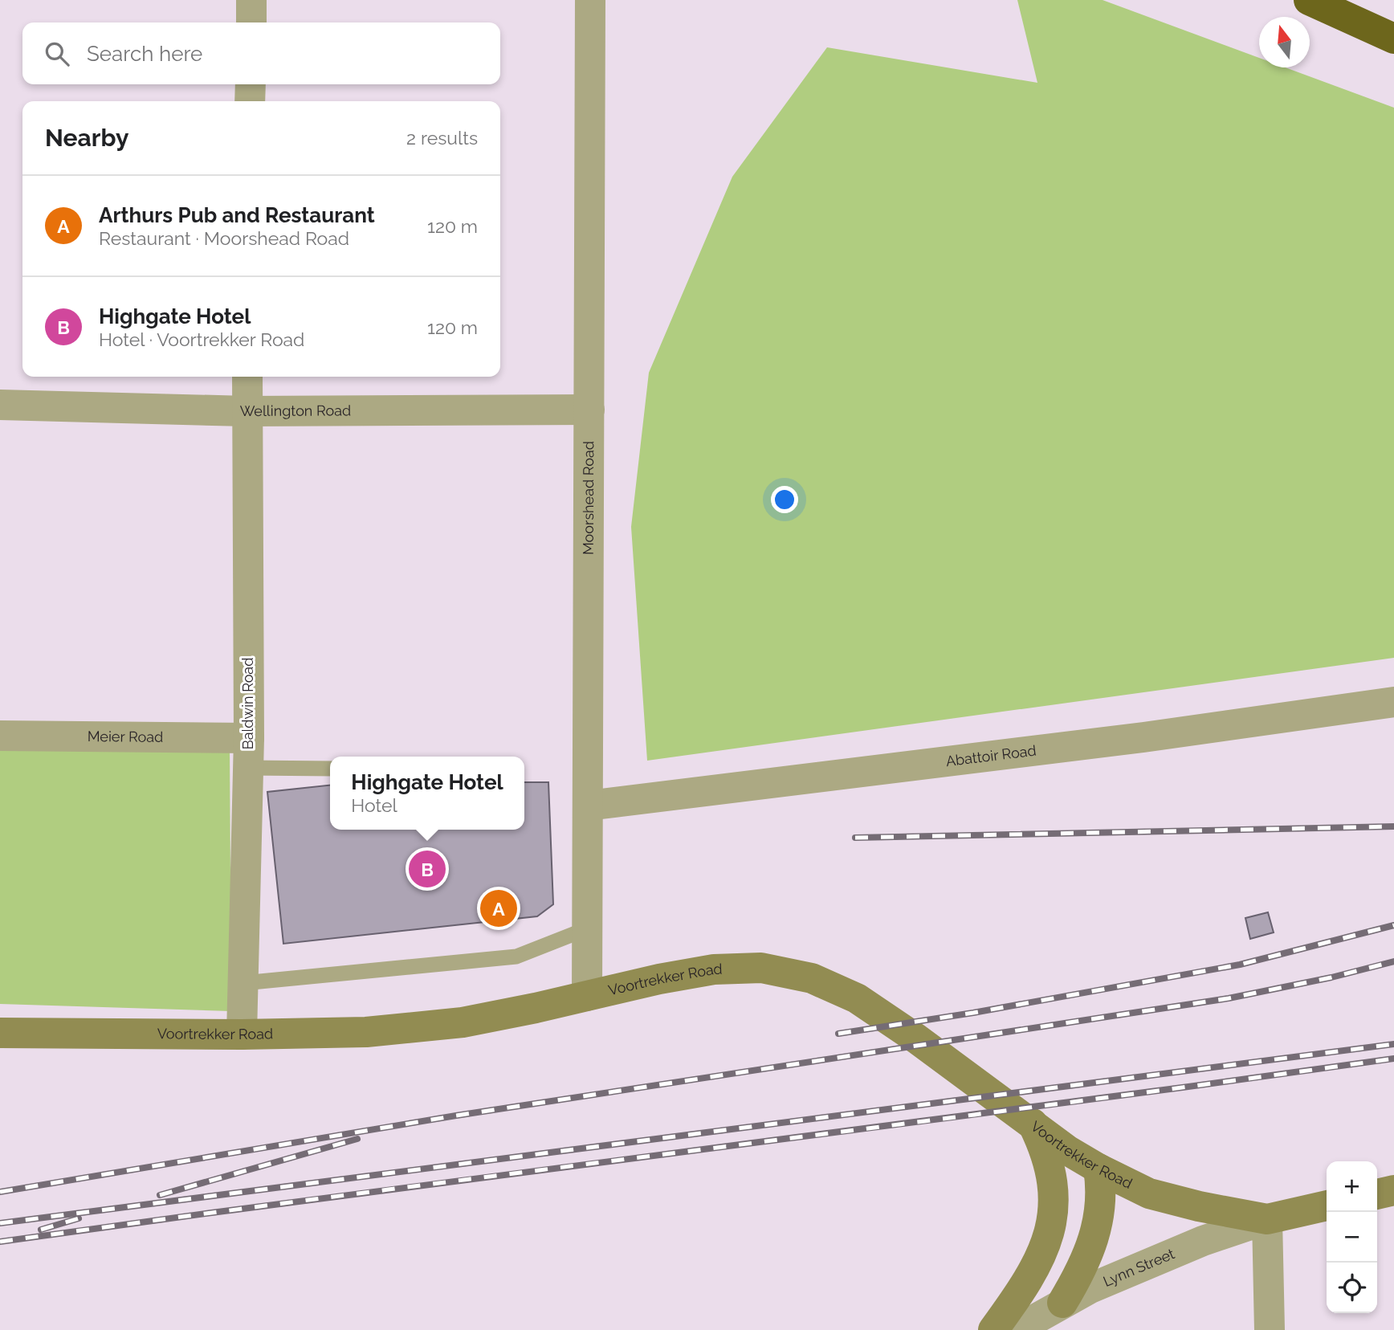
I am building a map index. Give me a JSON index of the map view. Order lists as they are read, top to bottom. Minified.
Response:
{"streets":{"main road":["Voortrekker Road"],"street":["Wellington Road","Moorshead Road","Baldwin Road","Meier Road","Abattoir Road","Lynn Street"]},"crossings":[["Wellington Road","Moorshead Road"],["Wellington Road","Baldwin Road"],["Moorshead Road","Abattoir Road"],["Moorshead Road","Voortrekker Road"],["Baldwin Road","Meier Road"],["Baldwin Road","Voortrekker Road"],["Voortrekker Road","Lynn Street"]],"north":"top","page":{"search":"Search here","heading":["Nearby","2 results"],"list":[{"mark":"A","name":"Arthurs Pub and Restaurant","note":"Restaurant · Moorshead Road","value":"120 m"},{"mark":"B","name":"Highgate Hotel","note":"Hotel · Voortrekker Road","value":"120 m"}],"popup":["Highgate Hotel","Hotel"],"pins":["B","A"],"map_buttons":["+","−"]}}
